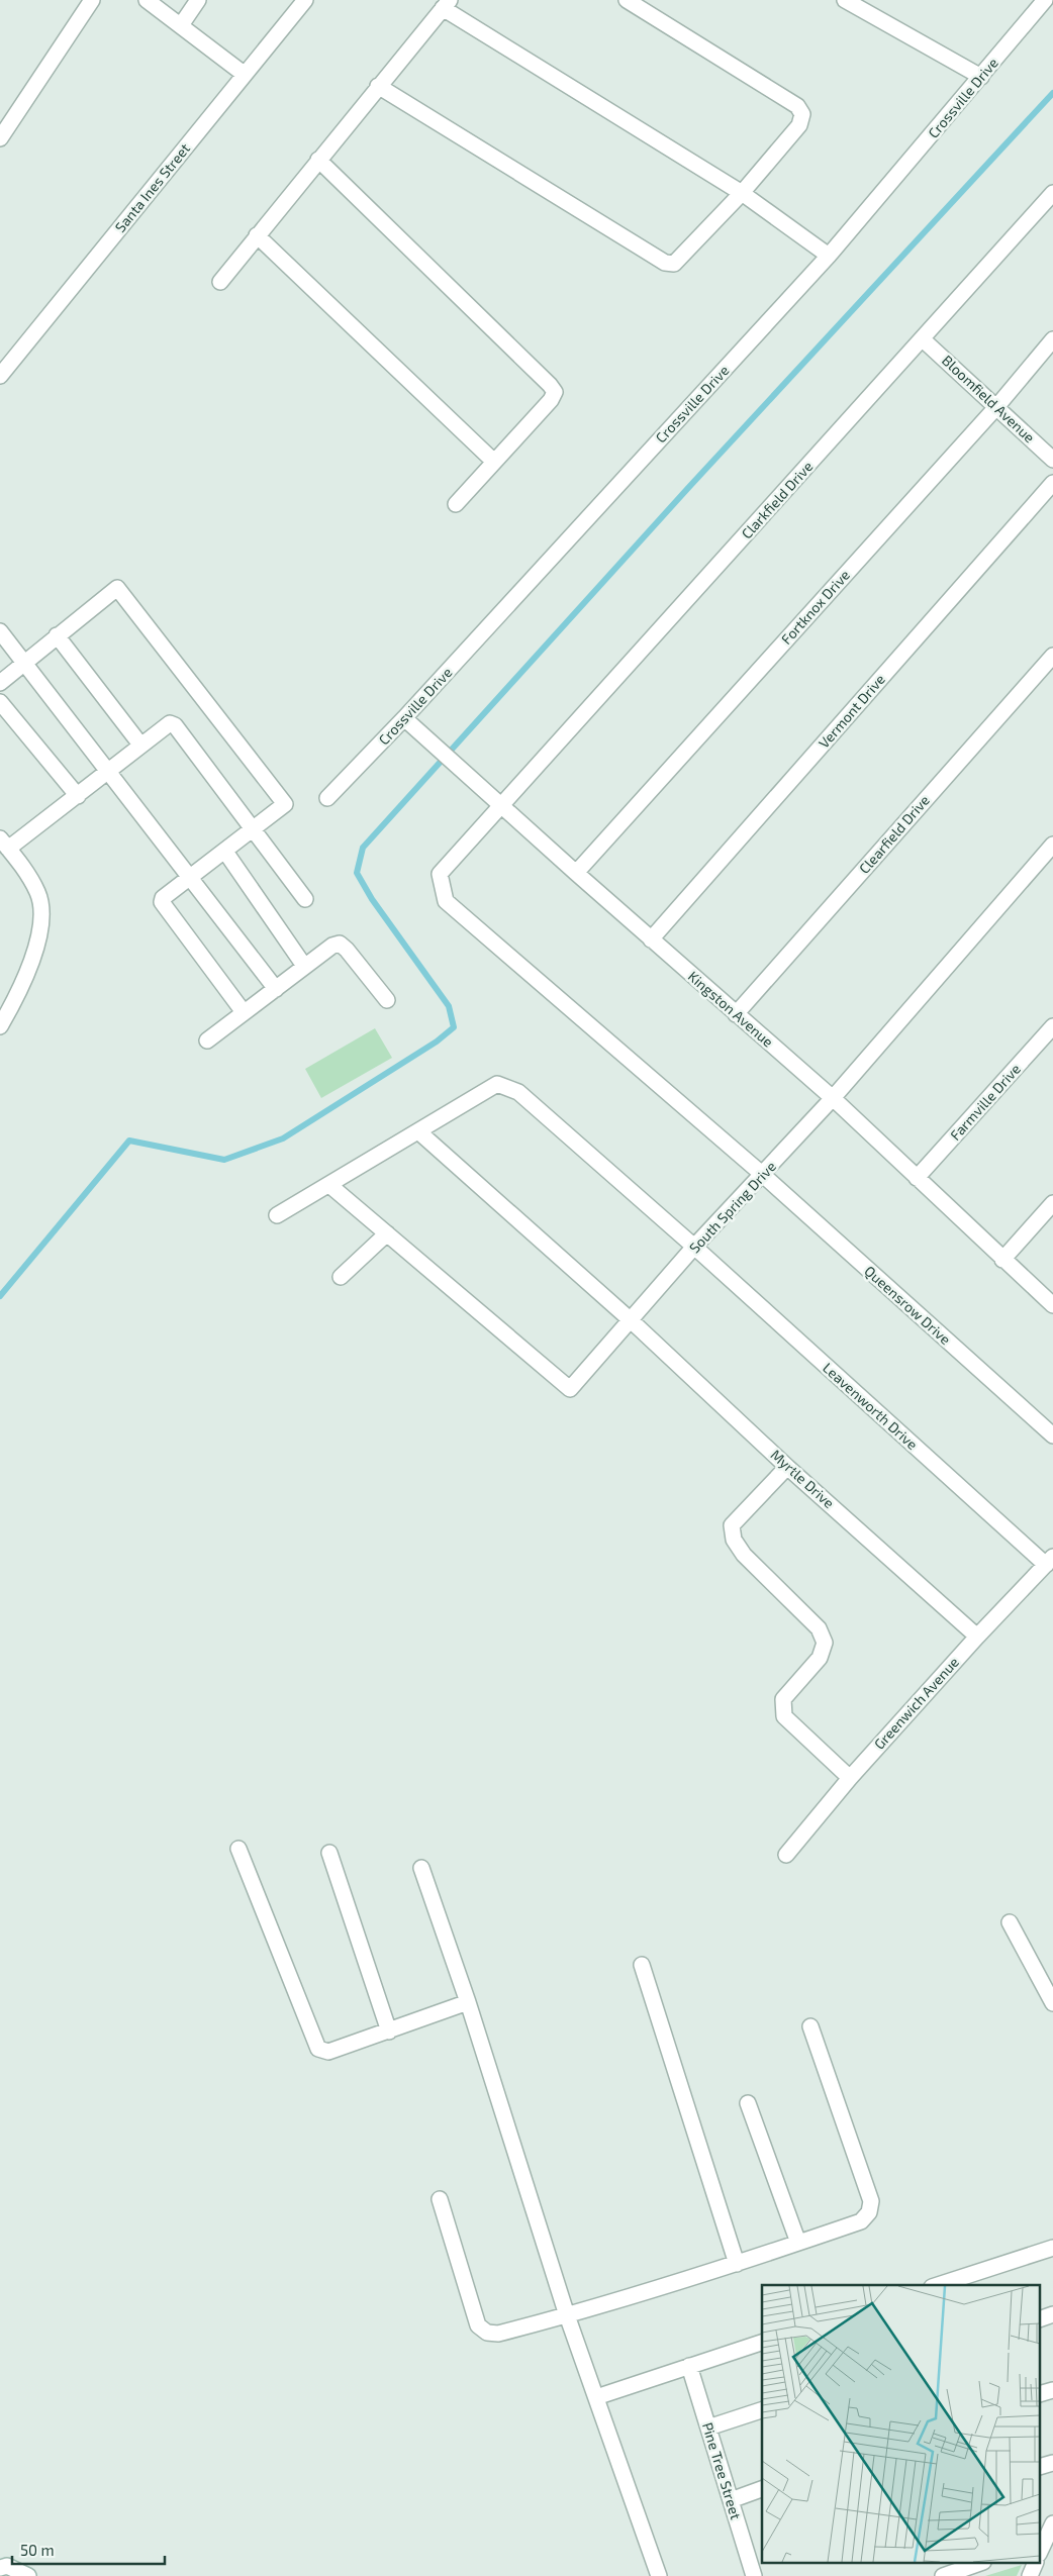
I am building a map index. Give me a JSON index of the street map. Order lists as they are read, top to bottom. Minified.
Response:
{"streets":{"street":["Crossville Drive","Santa Ines Street","Bloomfield Avenue","Clarkfield Drive","Fortknox Drive","Vermont Drive","Clearfield Drive","Kingston Avenue","Farmville Drive","South Spring Drive","Queensrow Drive","Leavenworth Drive","Myrtle Drive","Greenwich Avenue","Pine Tree Street"]},"crossings":[["Crossville Drive","Kingston Avenue"],["Bloomfield Avenue","Clarkfield Drive"],["Bloomfield Avenue","Fortknox Drive"],["Clarkfield Drive","Kingston Avenue"],["Clarkfield Drive","South Spring Drive"],["Clarkfield Drive","Queensrow Drive"],["Fortknox Drive","Kingston Avenue"],["Vermont Drive","Kingston Avenue"],["Clearfield Drive","Kingston Avenue"],["Kingston Avenue","Farmville Drive"],["Kingston Avenue","South Spring Drive"],["South Spring Drive","Queensrow Drive"],["South Spring Drive","Leavenworth Drive"],["South Spring Drive","Myrtle Drive"],["Leavenworth Drive","Myrtle Drive"],["Leavenworth Drive","Greenwich Avenue"],["Myrtle Drive","Greenwich Avenue"]],"scale_bar":"50 m"}
